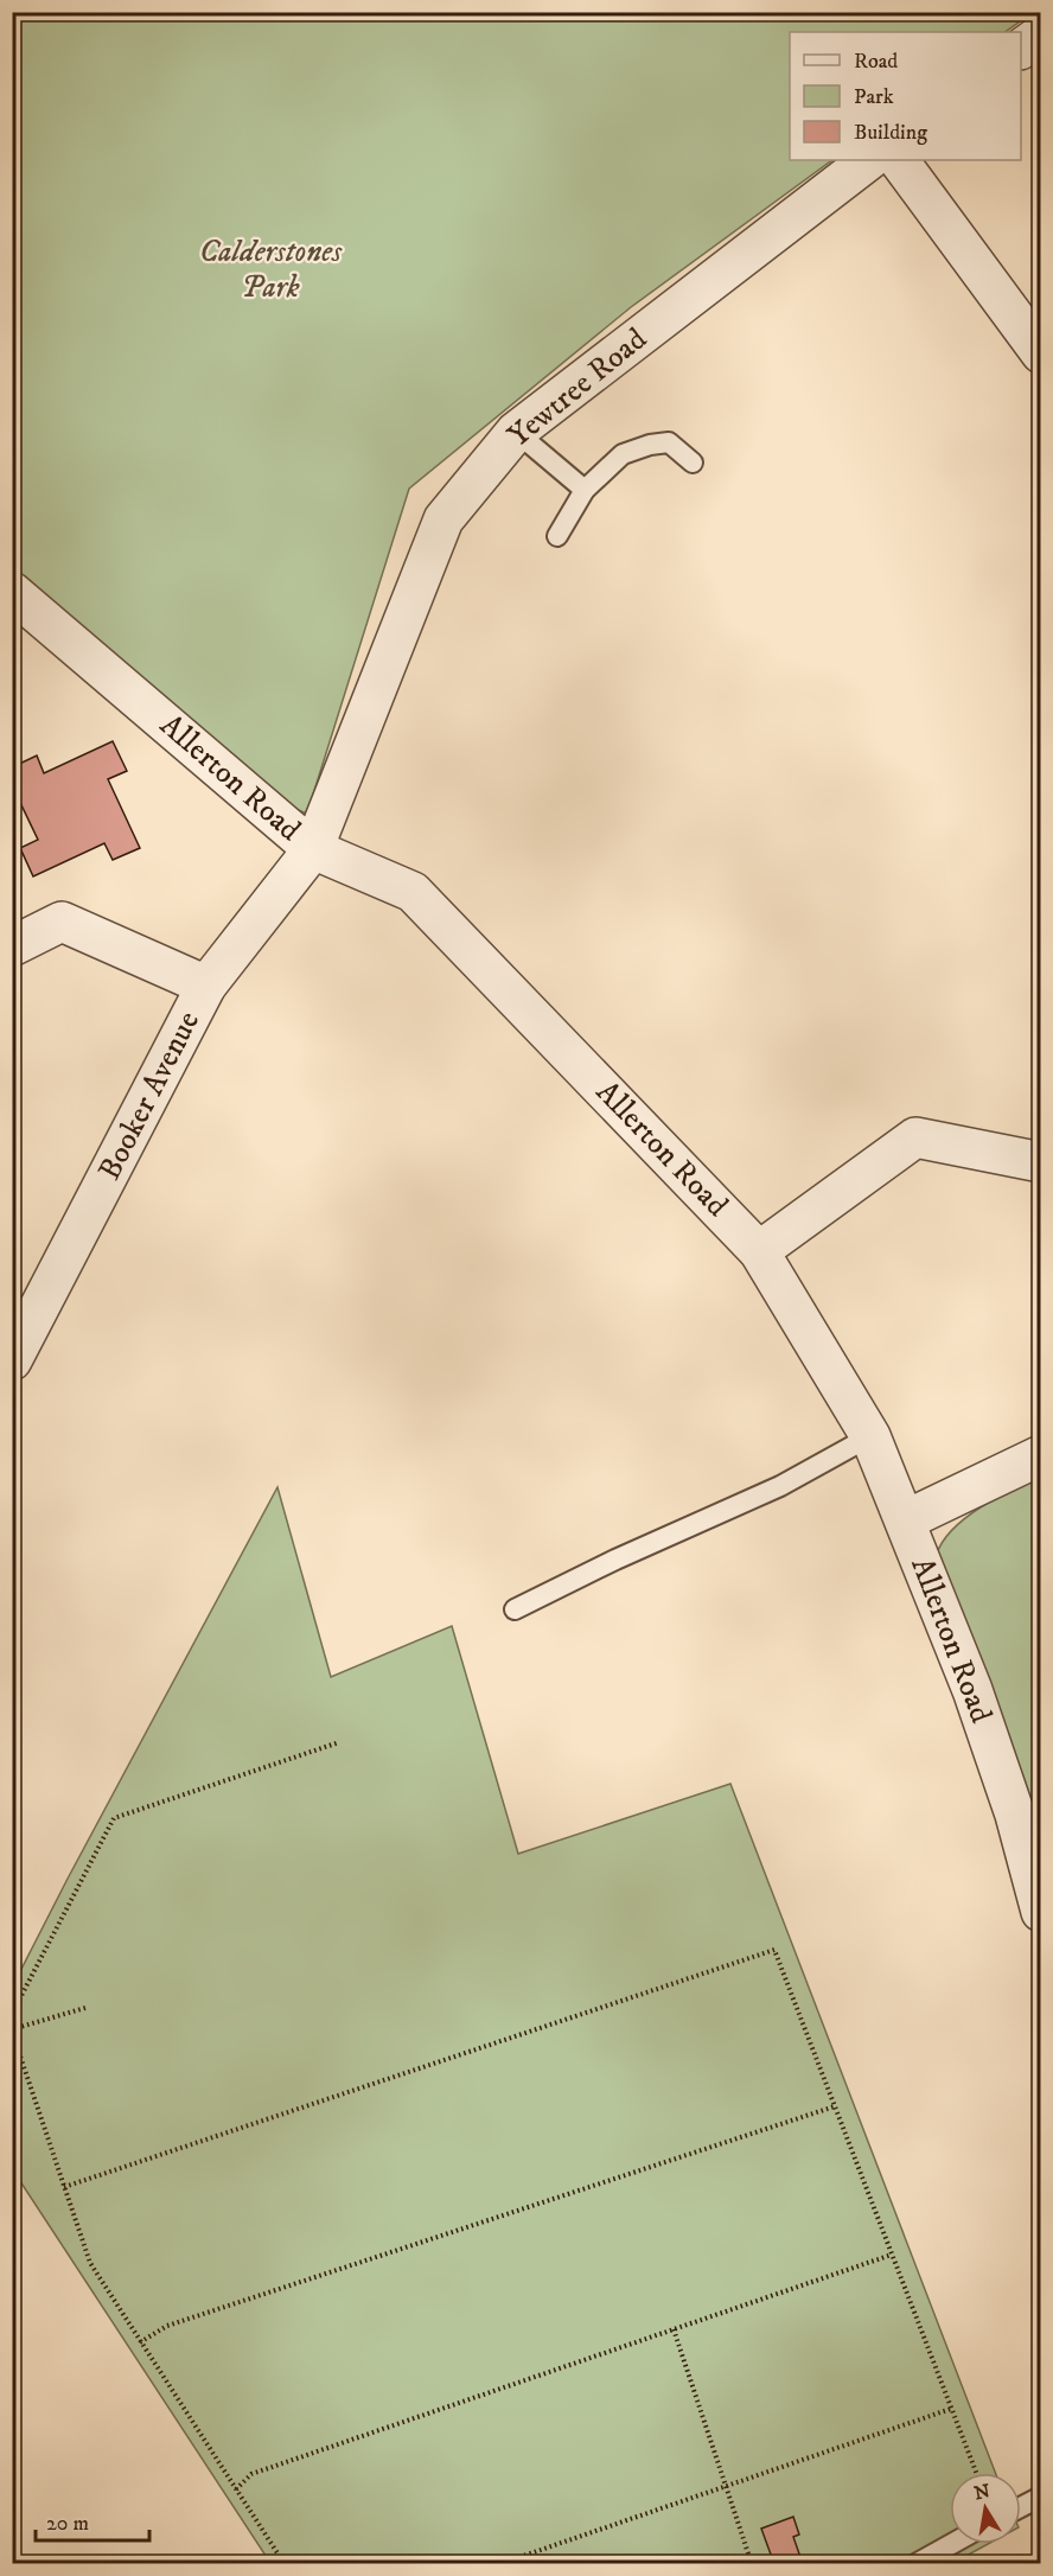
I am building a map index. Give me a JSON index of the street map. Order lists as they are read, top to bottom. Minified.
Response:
{"streets":{"street":["Yewtree Road","Allerton Road","Booker Avenue"]},"crossings":[["Yewtree Road","Allerton Road"],["Yewtree Road","Booker Avenue"],["Allerton Road","Booker Avenue"]],"parks":["Calderstones Park"],"legend":["Road","Park","Building"],"scale_bar":"20 m","north":"top"}
